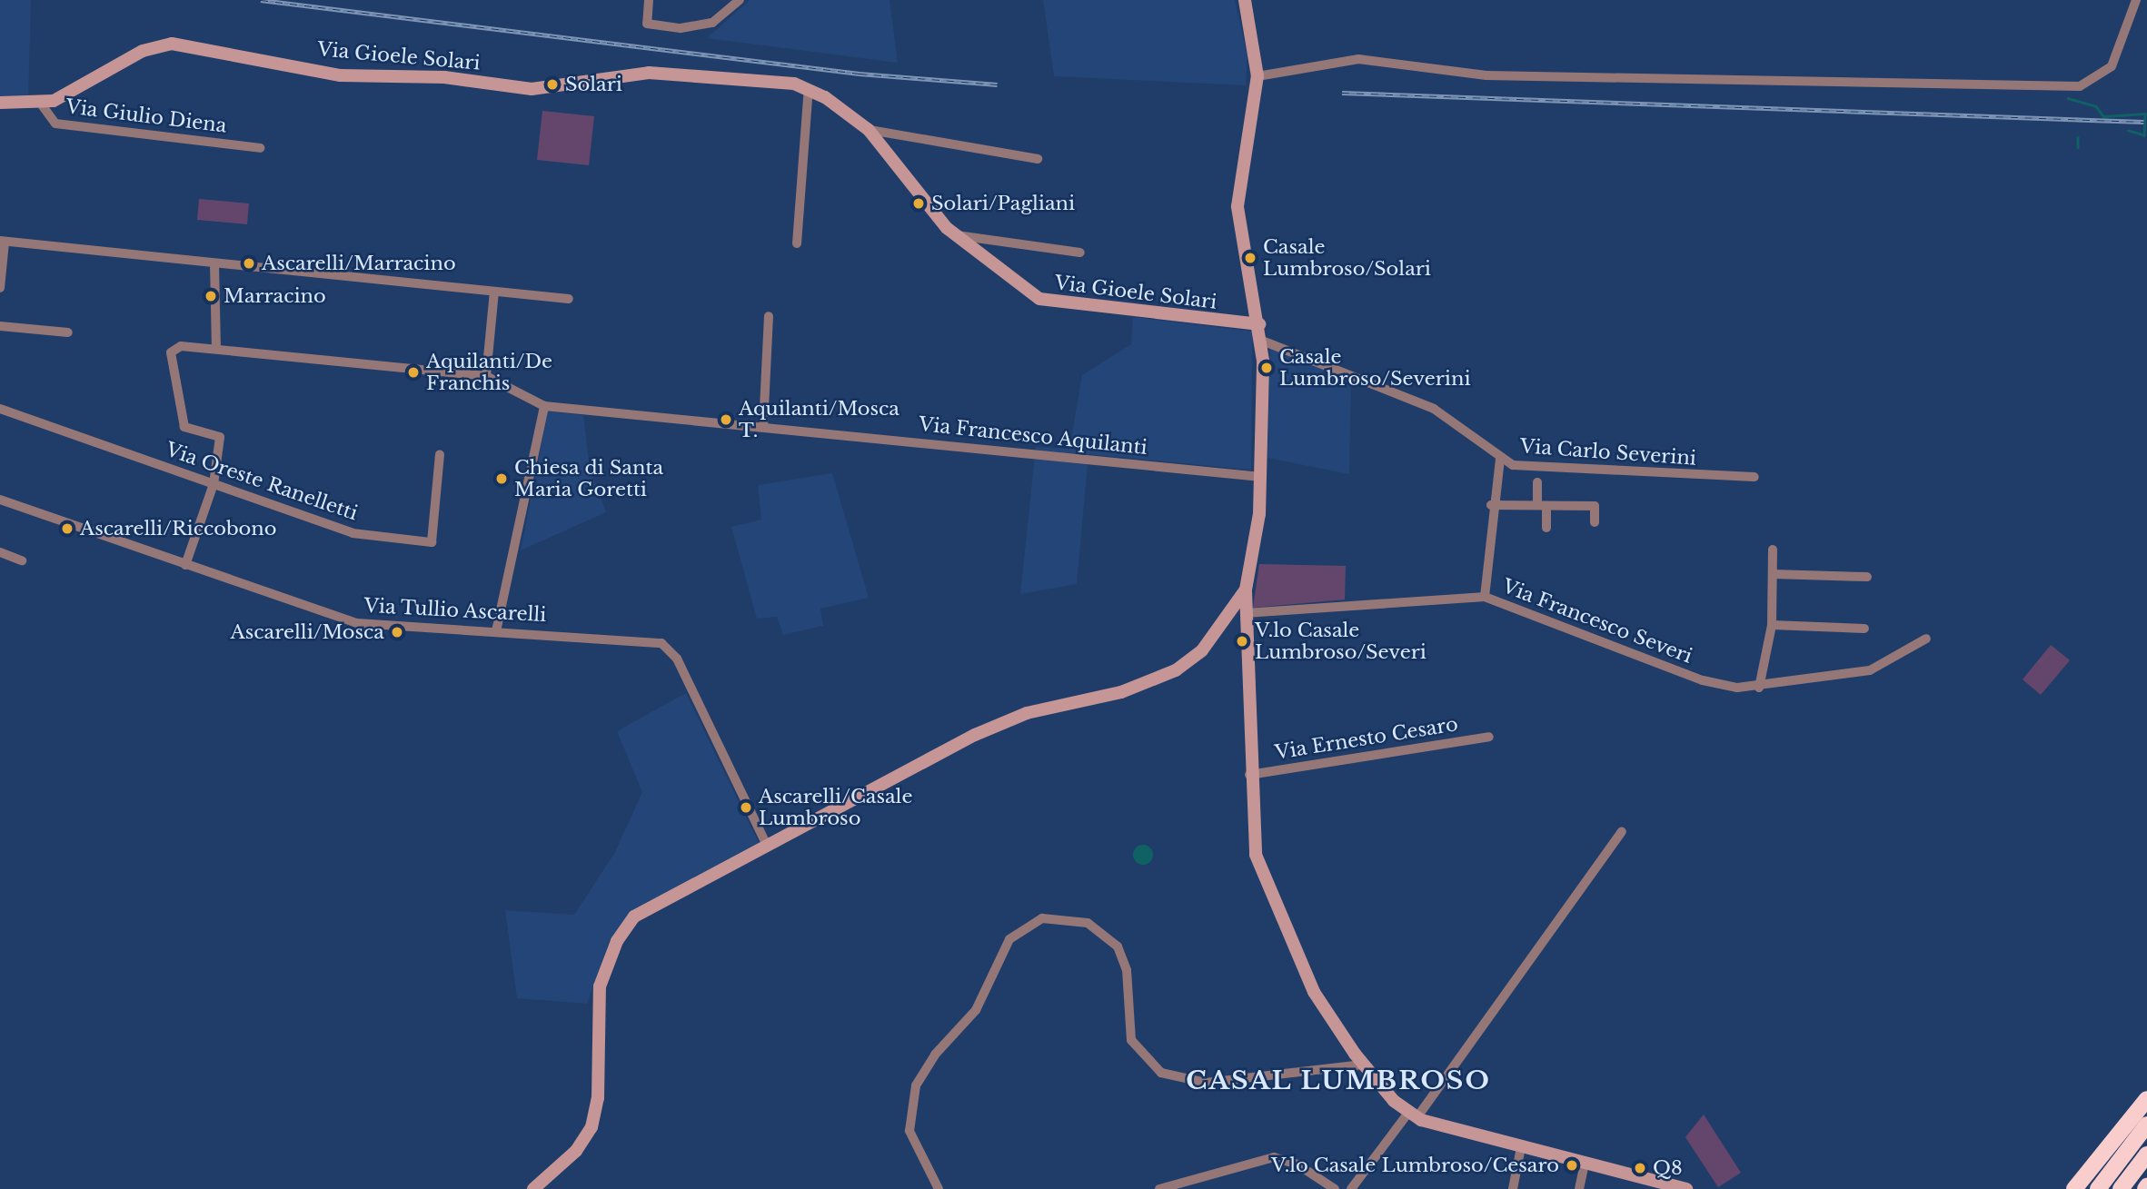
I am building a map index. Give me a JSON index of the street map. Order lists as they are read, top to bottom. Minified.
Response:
{"streets":{"street":["Via Gioele Solari","Via Giulio Diena","Via Francesco Aquilanti","Via Carlo Severini","Via Oreste Ranelletti","Via Tullio Ascarelli","Via Francesco Severi","Via Ernesto Cesaro"]},"crossings":[["Via Gioele Solari","Via Giulio Diena"],["Via Francesco Aquilanti","Via Oreste Ranelletti"]],"districts":["CASAL LUMBROSO"],"places":["Solari","Solari/Pagliani","Casale Lumbroso/Solari","Ascarelli/Marracino","Marracino","Casale Lumbroso/Severini","Aquilanti/De Franchis","Aquilanti/Mosca T.","Chiesa di Santa Maria Goretti","Ascarelli/Riccobono","Ascarelli/Mosca","V.lo Casale Lumbroso/Severi","Ascarelli/Casale Lumbroso","V.lo Casale Lumbroso/Cesaro","Q8"]}
